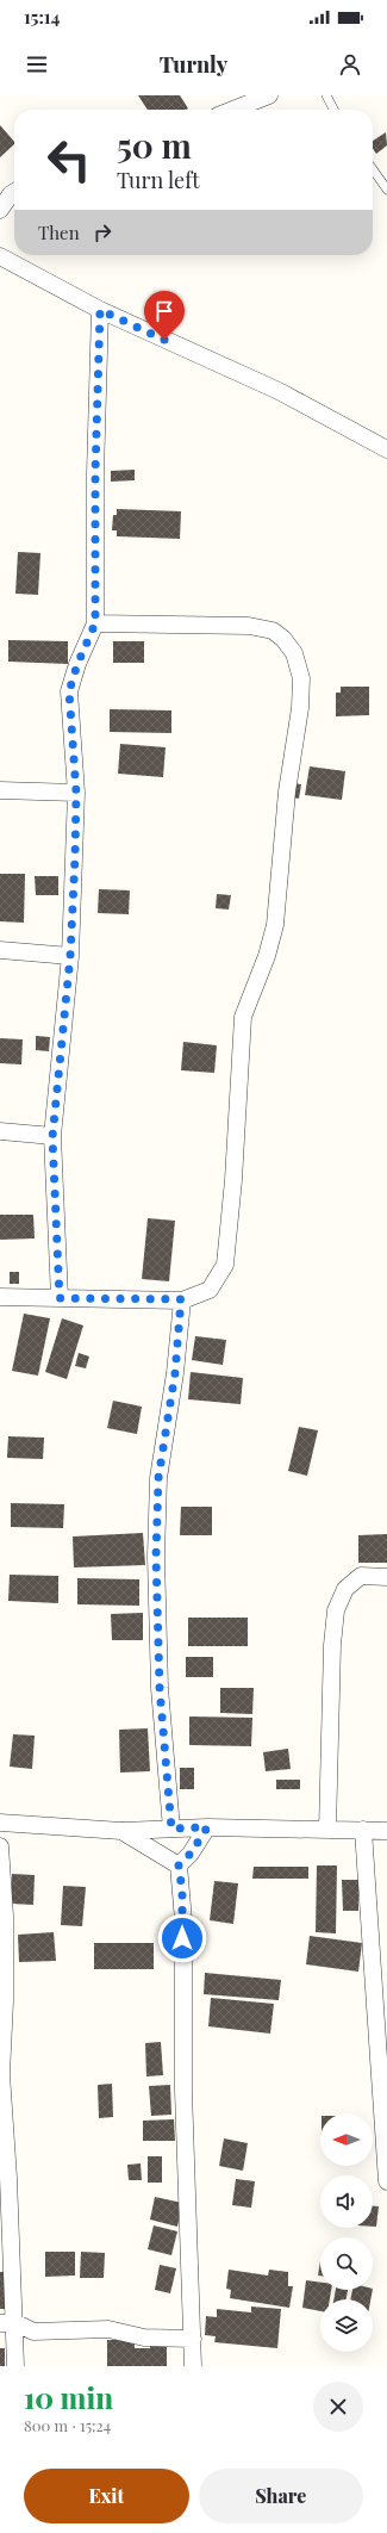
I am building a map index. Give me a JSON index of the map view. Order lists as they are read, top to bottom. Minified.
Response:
{"north":"left","page":{"status":"15:14","header":"Turnly","turn":["50 m","Turn left"],"then":"Then","heading":["10 min","800 m · 15:24"],"buttons":["Exit","Share"]}}
